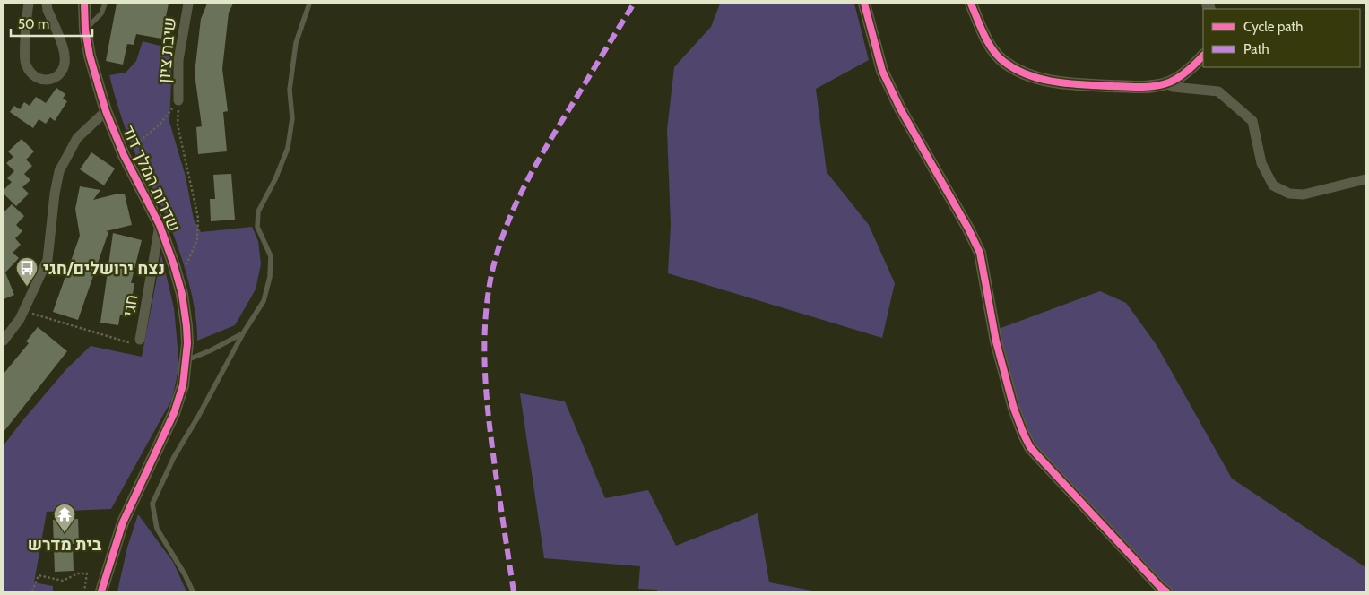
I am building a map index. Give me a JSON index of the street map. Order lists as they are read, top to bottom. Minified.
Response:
{"streets":{"street":["שיבת ציון","שדרות המלך דוד","חגי"]},"crossings":[["שדרות המלך דוד","חגי"]],"places":{"bus stop":["נצח ירושלים/חגי"],"temple":["בית מדרש"]},"legend":["Cycle path","Path"],"scale_bar":"50 m"}
